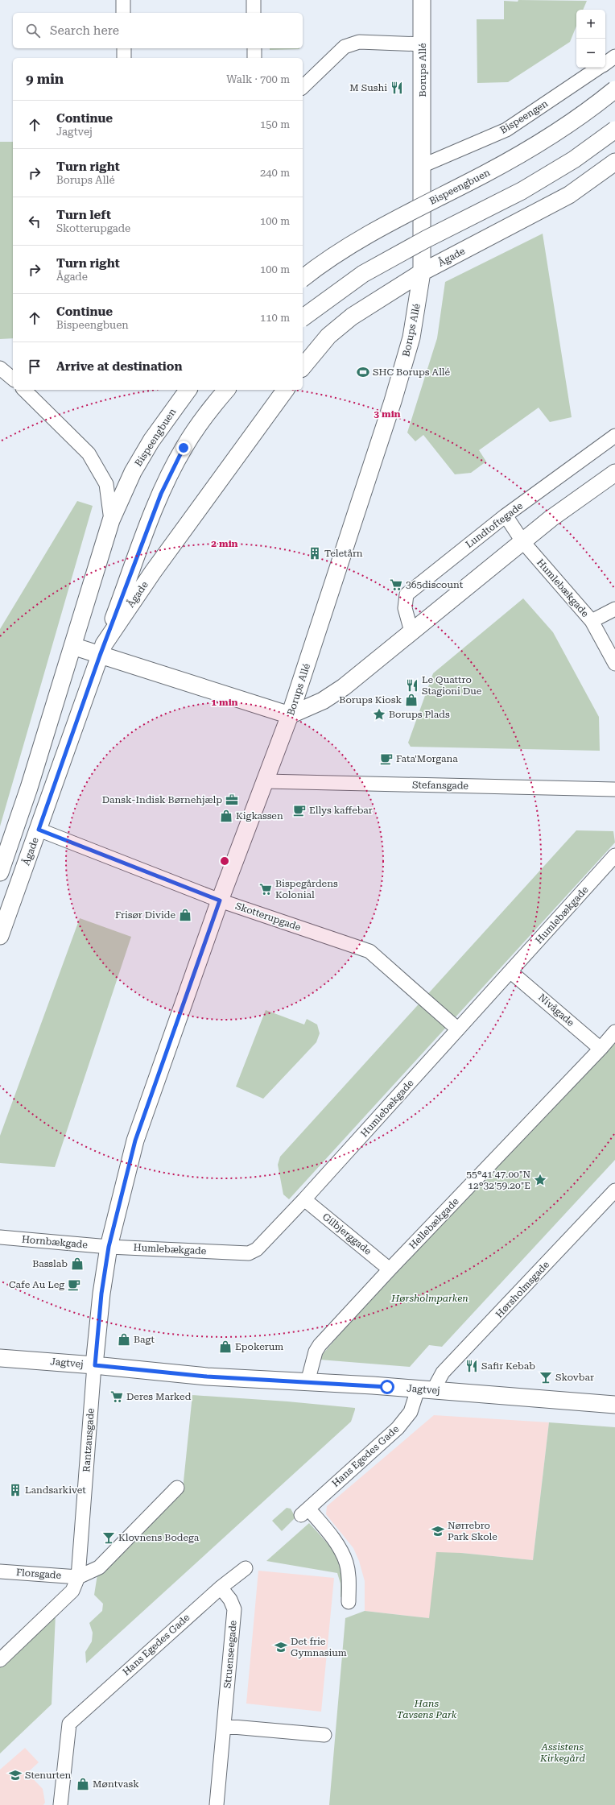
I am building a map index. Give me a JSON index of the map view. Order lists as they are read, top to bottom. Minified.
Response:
{"streets":{"street":["Borups Allé","Bispeengen","Bispeengbuen","Ågade","Lundtoftegade","Humlebækgade","Stefansgade","Skotterupgade","Nivågade","Hellebækgade","Gilbjerggade","Hornbækgade","Hørsholmsgade","Jagtvej","Rantzausgade","Hans Egedes Gade","Florsgade","Struenseegade"]},"crossings":[["Borups Allé","Bispeengen"],["Borups Allé","Ågade"],["Borups Allé","Humlebækgade"],["Borups Allé","Stefansgade"],["Borups Allé","Skotterupgade"],["Borups Allé","Hornbækgade"],["Borups Allé","Jagtvej"],["Borups Allé","Rantzausgade"],["Ågade","Skotterupgade"],["Lundtoftegade","Humlebækgade"],["Humlebækgade","Skotterupgade"],["Humlebækgade","Nivågade"],["Humlebækgade","Gilbjerggade"],["Humlebækgade","Hornbækgade"],["Nivågade","Hellebækgade"],["Hellebækgade","Gilbjerggade"],["Hellebækgade","Jagtvej"],["Hørsholmsgade","Jagtvej"],["Hørsholmsgade","Hans Egedes Gade"],["Jagtvej","Rantzausgade"],["Jagtvej","Hans Egedes Gade"],["Rantzausgade","Florsgade"],["Hans Egedes Gade","Struenseegade"]],"parks":["Hørsholmparken","Hans Tavsens Park","Assistens Kirkegård"],"places":{"restaurant":["M Sushi","Le Quattro Stagioni Due","Safir Kebab"],"sports":["SHC Borups Allé"],"building":["Teletårn","Landsarkivet"],"supermarket":["365discount","Bispegårdens Kolonial","Deres Marked"],"shop":["Borups Kiosk","Kigkassen","Frisør Divide","Basslab","Bagt","Epokerum","Møntvask"],"place":["Borups Plads","55°41′47.00\"N 12°32′59.20\"E"],"cafe":["Fata'Morgana","Ellys kaffebar","Cafe Au Leg"],"office":["Dansk-Indisk Børnehjælp"],"bar":["Skovbar","Klovnens Bodega"],"school or university":["Nørrebro Park Skole","Det frie Gymnasium","Stenurten"]},"page":{"map_buttons":["+","−"],"search":"Search here","heading":["9 min","Walk · 700 m"],"list":[["Continue","Jagtvej","150 m"],["Turn right","Borups Allé","240 m"],["Turn left","Skotterupgade","100 m"],["Turn right","Ågade","100 m"],["Continue","Bispeengbuen","110 m"],"Arrive at destination"]},"rings":["3 min","2 min","1 min"]}
